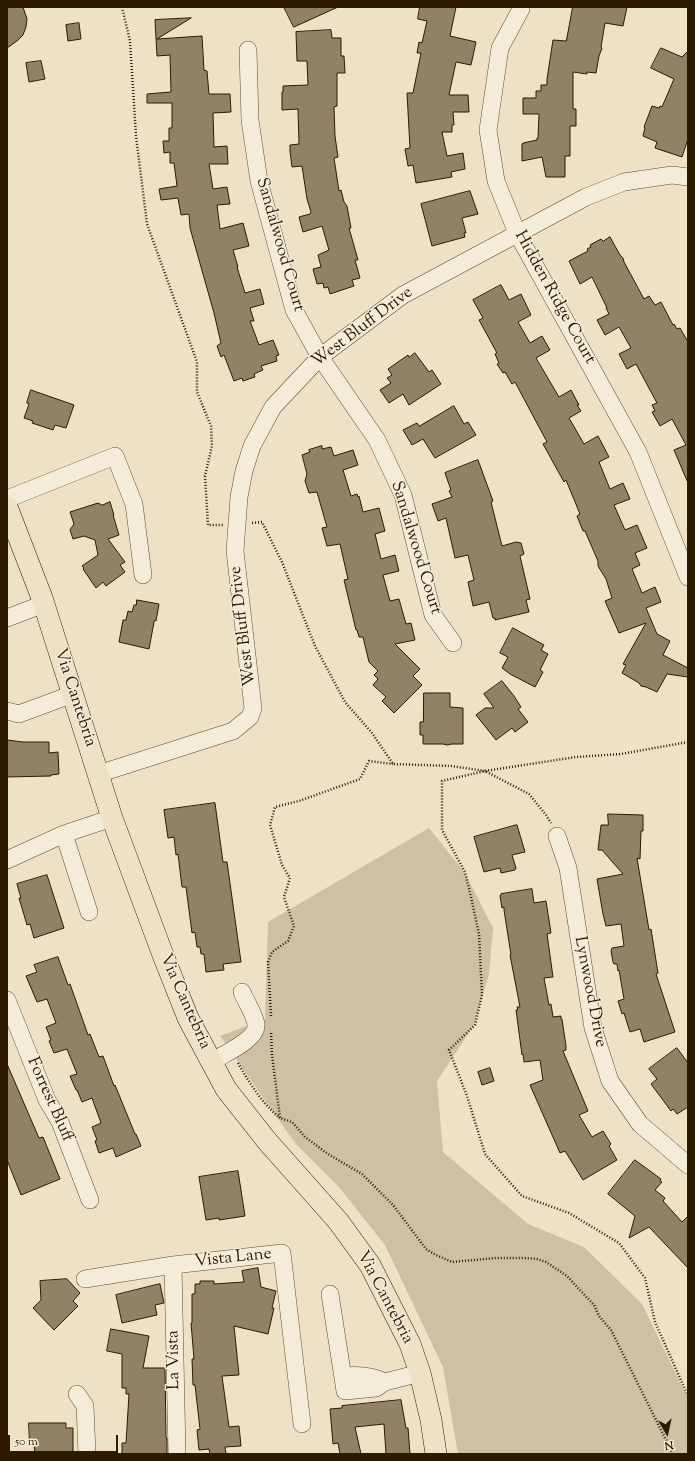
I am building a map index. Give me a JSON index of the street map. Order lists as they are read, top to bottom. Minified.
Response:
{"streets":{"main road":["Via Cantebria"],"street":["Sandalwood Court","Hidden Ridge Court","West Bluff Drive","Lynwood Drive","Forrest Bluff","Vista Lane","La Vista"]},"crossings":[["Sandalwood Court","West Bluff Drive"],["Hidden Ridge Court","West Bluff Drive"],["West Bluff Drive","Via Cantebria"],["Vista Lane","La Vista"]],"scale_bar":"50 m","north":"bottom"}
